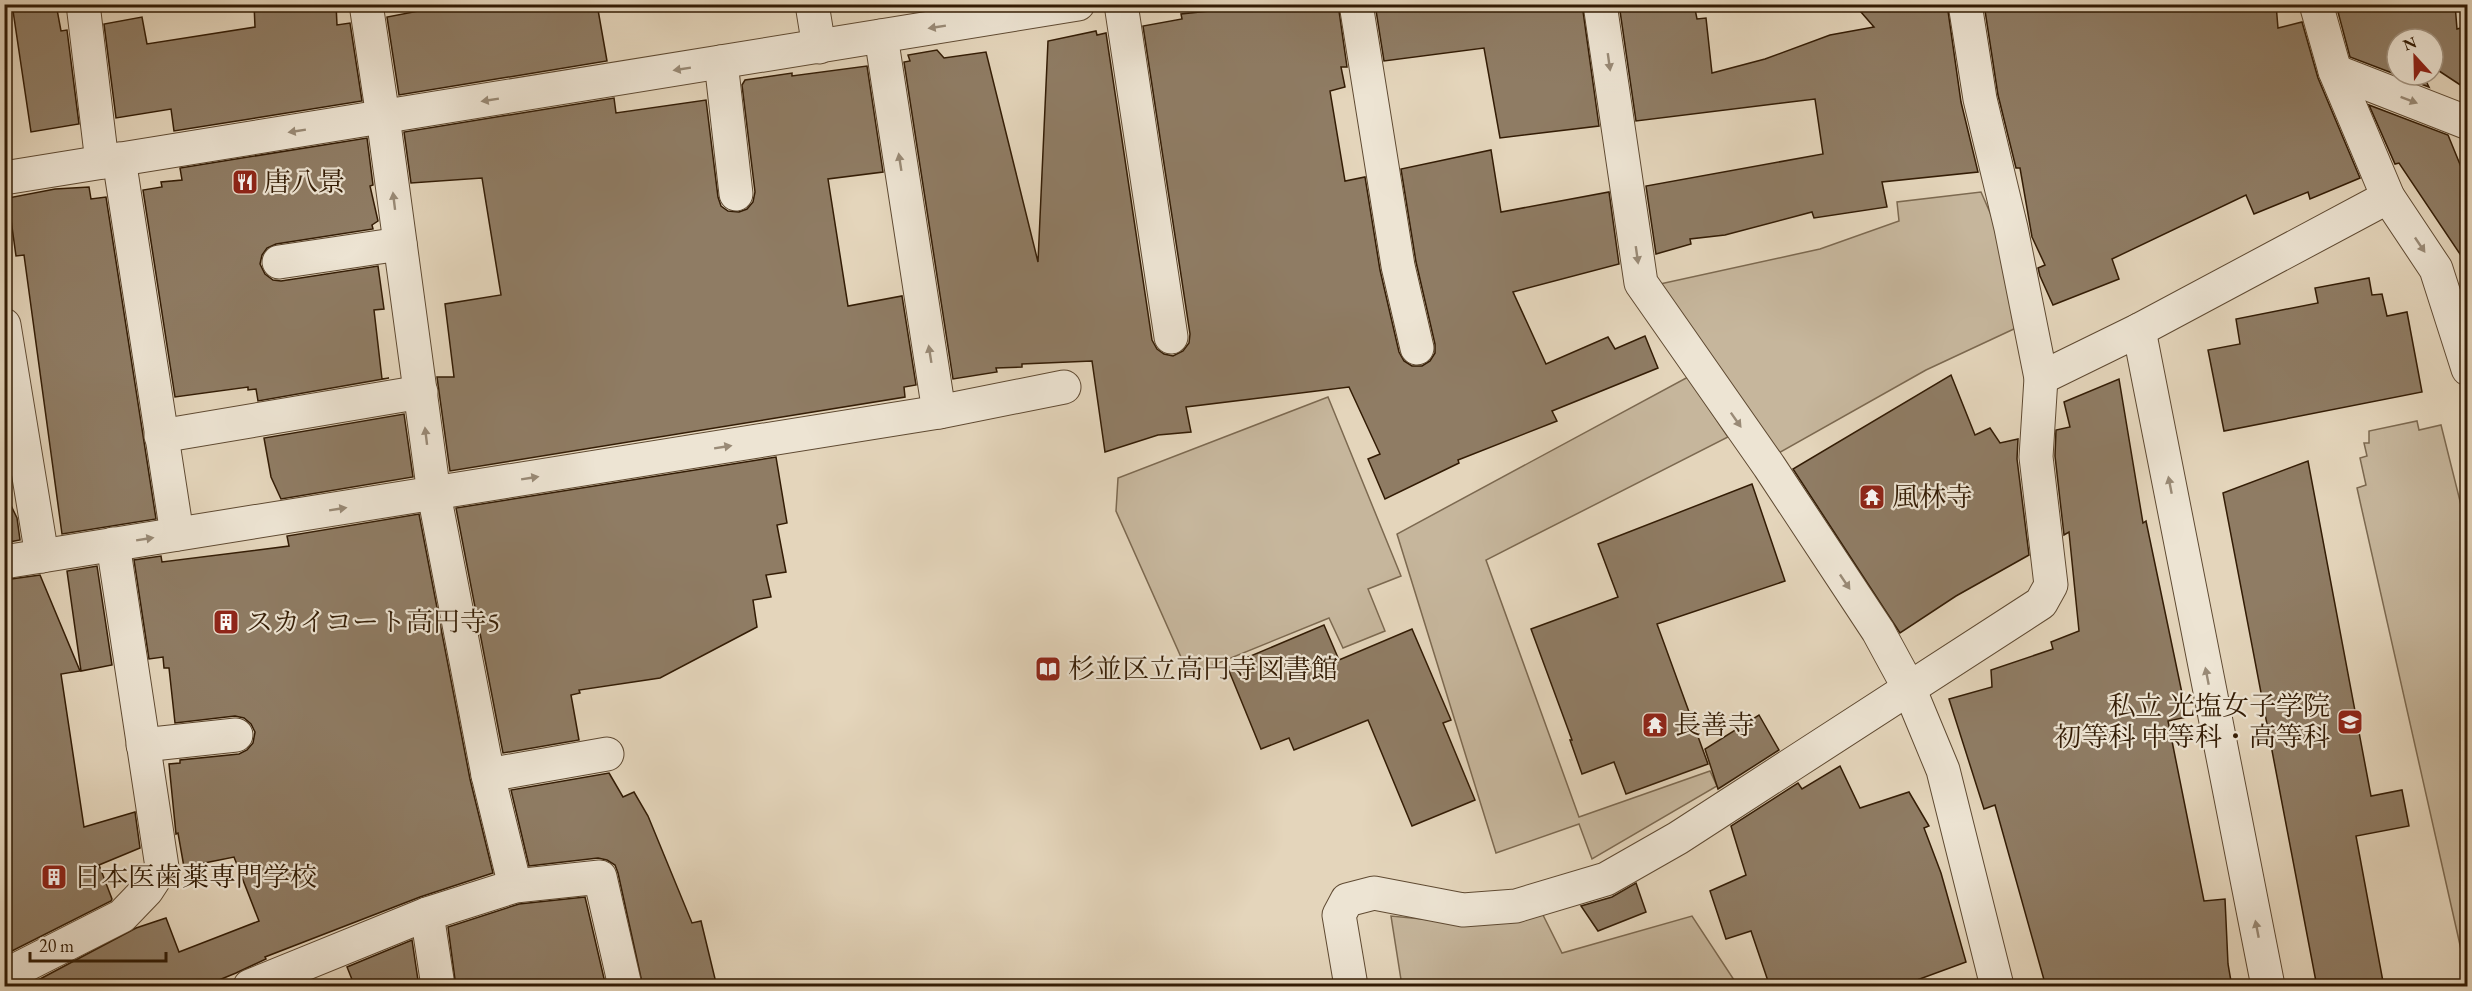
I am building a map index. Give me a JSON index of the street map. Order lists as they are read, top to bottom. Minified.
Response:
{"places":{"restaurant":["唐八景"],"temple":["風林寺","長善寺"],"building":["スカイコート高円寺5","日本医歯薬専門学校"],"library":["杉並区立高円寺図書館"],"school or university":["私立 光塩女子学院 初等科 中等科・高等科"]},"scale_bar":"20 m","north":"top"}
